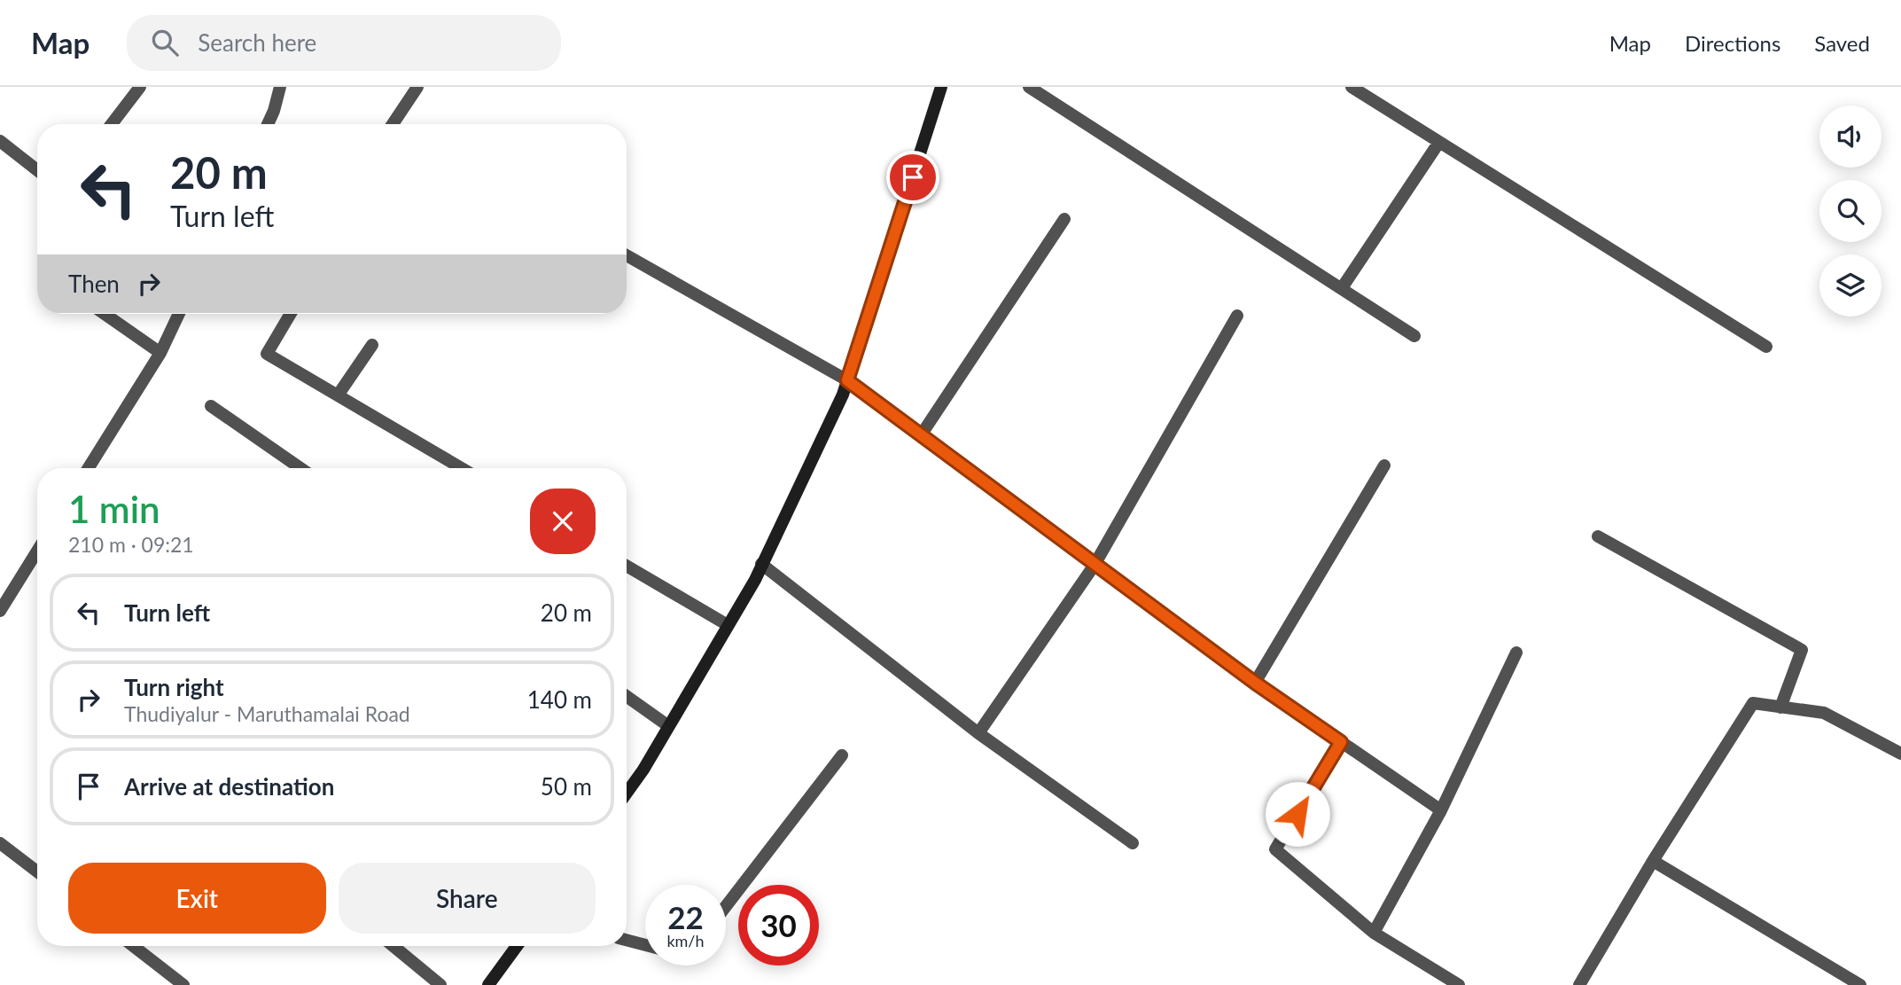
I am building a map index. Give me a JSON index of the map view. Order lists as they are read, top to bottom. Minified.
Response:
{"page":{"header":"Map","search":"Search here","nav":["Map","Directions","Saved"],"turn":["20 m","Turn left"],"then":"Then","heading":["1 min","210 m · 09:21"],"list":[{"name":"Turn left","value":"20 m"},{"name":"Turn right","note":"Thudiyalur - Maruthamalai Road","value":"140 m"},{"name":"Arrive at destination","value":"50 m"}],"buttons":["Exit","Share"],"speed":"22 km/h","limit":"30"}}
